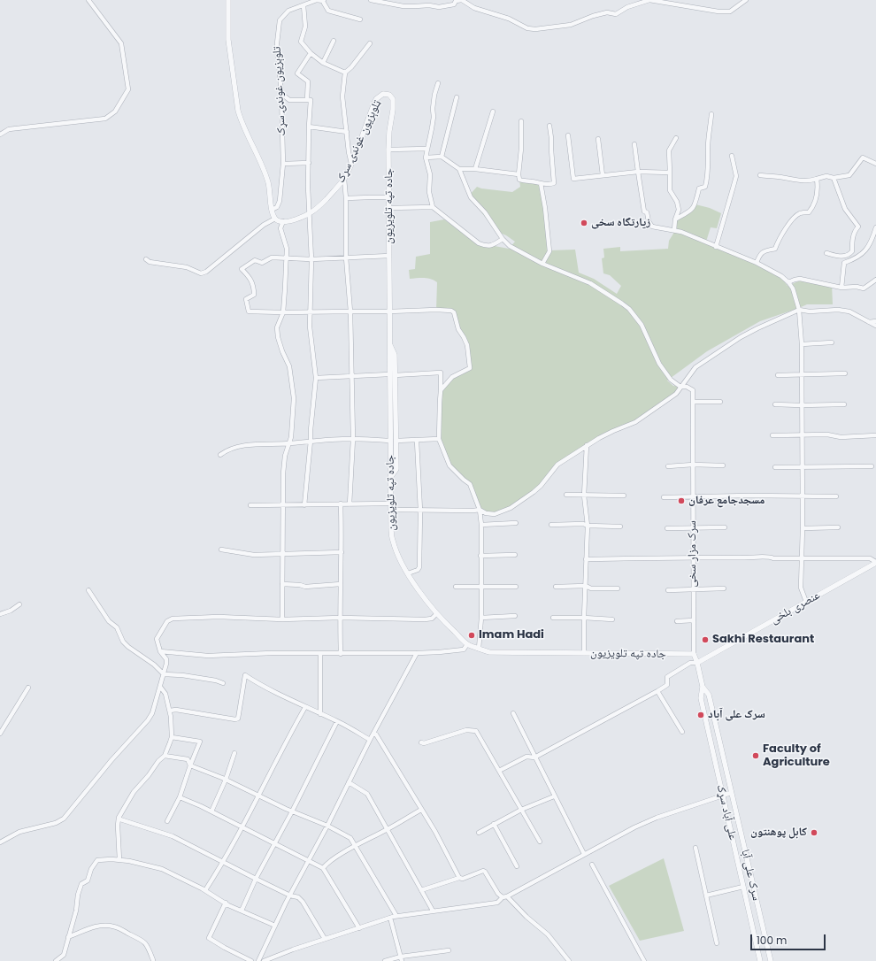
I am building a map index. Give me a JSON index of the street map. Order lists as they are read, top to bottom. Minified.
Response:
{"streets":{"street":["تلوېزيون غونډۍ سړک","ټلوېزيون غونډۍ سړک","جاده تپه تلویزیون","سرک مزار سخی","عنصری بلخی","علی آباد سړک","سرک علی آبا"]},"crossings":[["ټلوېزيون غونډۍ سړک","جاده تپه تلویزیون"],["جاده تپه تلویزیون","سرک مزار سخی"],["جاده تپه تلویزیون","علی آباد سړک"],["سرک مزار سخی","علی آباد سړک"],["عنصری بلخی","علی آباد سړک"],["علی آباد سړک","سرک علی آبا"]],"places":["زیارتگاه سخی","مسجدجامع عرفان","Imam Hadi","Sakhi Restaurant","سرک علی آباد","Faculty of Agriculture","کابل پوهنتون"],"scale_bar":"100 m"}
